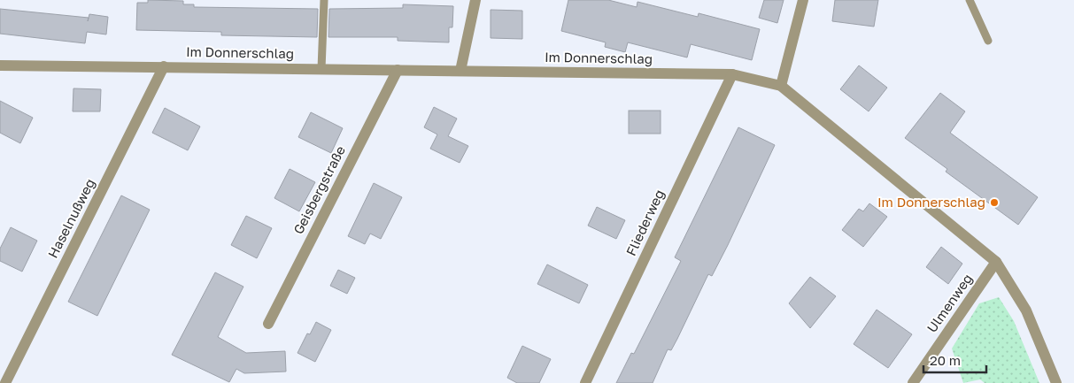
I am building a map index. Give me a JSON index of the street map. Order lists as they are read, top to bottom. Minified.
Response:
{"streets":{"street":["Im Donnerschlag","Geisbergstraße","Haselnußweg","Fliederweg","Ulmenweg"]},"crossings":[["Im Donnerschlag","Geisbergstraße"],["Im Donnerschlag","Haselnußweg"],["Im Donnerschlag","Fliederweg"],["Im Donnerschlag","Ulmenweg"]],"places":["Im Donnerschlag"],"scale_bar":"20 m"}
